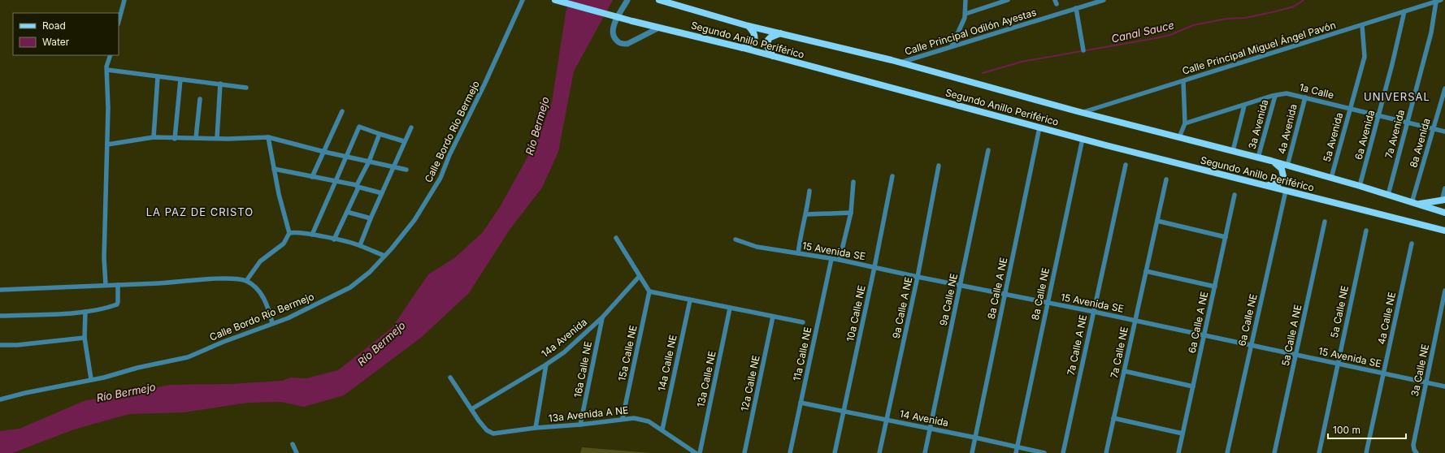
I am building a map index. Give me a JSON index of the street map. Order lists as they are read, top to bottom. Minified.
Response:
{"streets":{"main road":["Segundo Anillo Periférico"],"street":["Calle Principal Odilón Ayestas","Calle Principal Miguel Ángel Pavón","1a Calle","3a Avenida","4a Avenida","Calle Bordo Río Bermejo","7a Avenida","6a Avenida","5a Avenida","8a Avenida","15 Avenida SE","8a Calle A NE","8a Calle NE","9a Calle NE","9a Calle A NE","5a Calle NE","10a Calle NE","4a Calle NE","6a Calle NE","6a Calle A NE","5a Calle A NE","14a Avenida","7a Calle A NE","7a Calle NE","15a Calle NE","11a Calle NE","14a Calle NE","16a Calle NE","3a Calle NE","13a Calle NE","12a Calle NE","13a Avenida A NE","14 Avenida"]},"crossings":[["Calle Principal Odilón Ayestas","Segundo Anillo Periférico"],["Segundo Anillo Periférico","Calle Principal Miguel Ángel Pavón"],["Segundo Anillo Periférico","3a Avenida"],["Segundo Anillo Periférico","4a Avenida"],["Segundo Anillo Periférico","7a Avenida"],["Segundo Anillo Periférico","6a Avenida"],["Segundo Anillo Periférico","5a Avenida"],["Segundo Anillo Periférico","8a Avenida"],["Segundo Anillo Periférico","8a Calle A NE"],["Segundo Anillo Periférico","8a Calle NE"],["Segundo Anillo Periférico","6a Calle NE"],["Calle Principal Miguel Ángel Pavón","7a Avenida"],["Calle Principal Miguel Ángel Pavón","6a Avenida"],["Calle Principal Miguel Ángel Pavón","5a Avenida"],["1a Calle","3a Avenida"],["1a Calle","4a Avenida"],["1a Calle","7a Avenida"],["1a Calle","6a Avenida"],["1a Calle","5a Avenida"],["1a Calle","8a Avenida"],["15 Avenida SE","8a Calle A NE"],["15 Avenida SE","8a Calle NE"],["15 Avenida SE","9a Calle NE"],["15 Avenida SE","9a Calle A NE"],["15 Avenida SE","5a Calle NE"],["15 Avenida SE","10a Calle NE"],["15 Avenida SE","4a Calle NE"],["15 Avenida SE","6a Calle NE"],["15 Avenida SE","6a Calle A NE"],["15 Avenida SE","5a Calle A NE"],["15 Avenida SE","7a Calle A NE"],["15 Avenida SE","7a Calle NE"],["15 Avenida SE","11a Calle NE"],["15 Avenida SE","3a Calle NE"],["8a Calle A NE","14 Avenida"],["8a Calle NE","14 Avenida"],["9a Calle NE","14 Avenida"],["9a Calle A NE","14 Avenida"],["10a Calle NE","14 Avenida"],["14a Avenida","16a Calle NE"],["14a Avenida","13a Avenida A NE"],["15a Calle NE","13a Avenida A NE"],["11a Calle NE","14 Avenida"],["14a Calle NE","13a Avenida A NE"],["16a Calle NE","13a Avenida A NE"]],"districts":["UNIVERSAL","LA PAZ DE CRISTO"],"water":["Canal Sauce","Río Bermejo"],"legend":["Road","Water"],"scale_bar":"100 m"}
